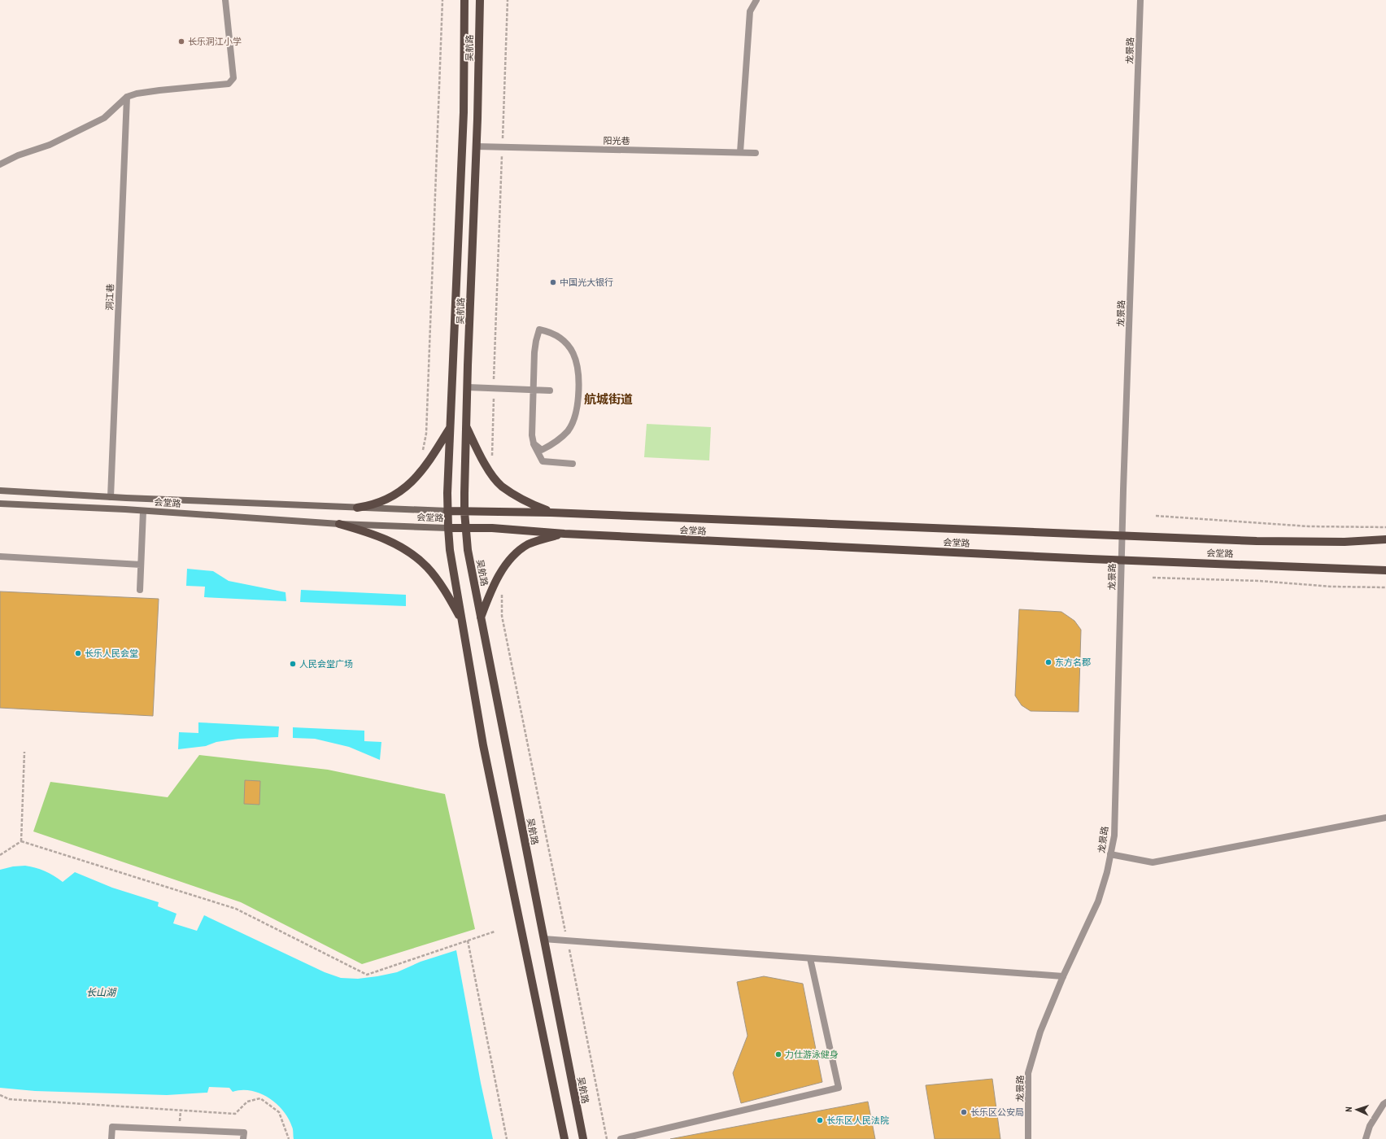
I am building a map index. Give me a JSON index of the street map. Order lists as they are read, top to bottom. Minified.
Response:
{"streets":{"main road":["吴航路","会堂路"],"street":["龙景路","阳光巷","洞江巷"]},"crossings":[["吴航路","阳光巷"],["吴航路","会堂路"],["龙景路","会堂路"],["洞江巷","会堂路"]],"districts":["航城街道"],"water":["长山湖"],"places":["长乐洞江小学","中国光大银行","长乐人民会堂","东方名郡","人民会堂广场","力仕游泳健身","长乐区公安局","长乐区人民法院"],"north":"left"}
